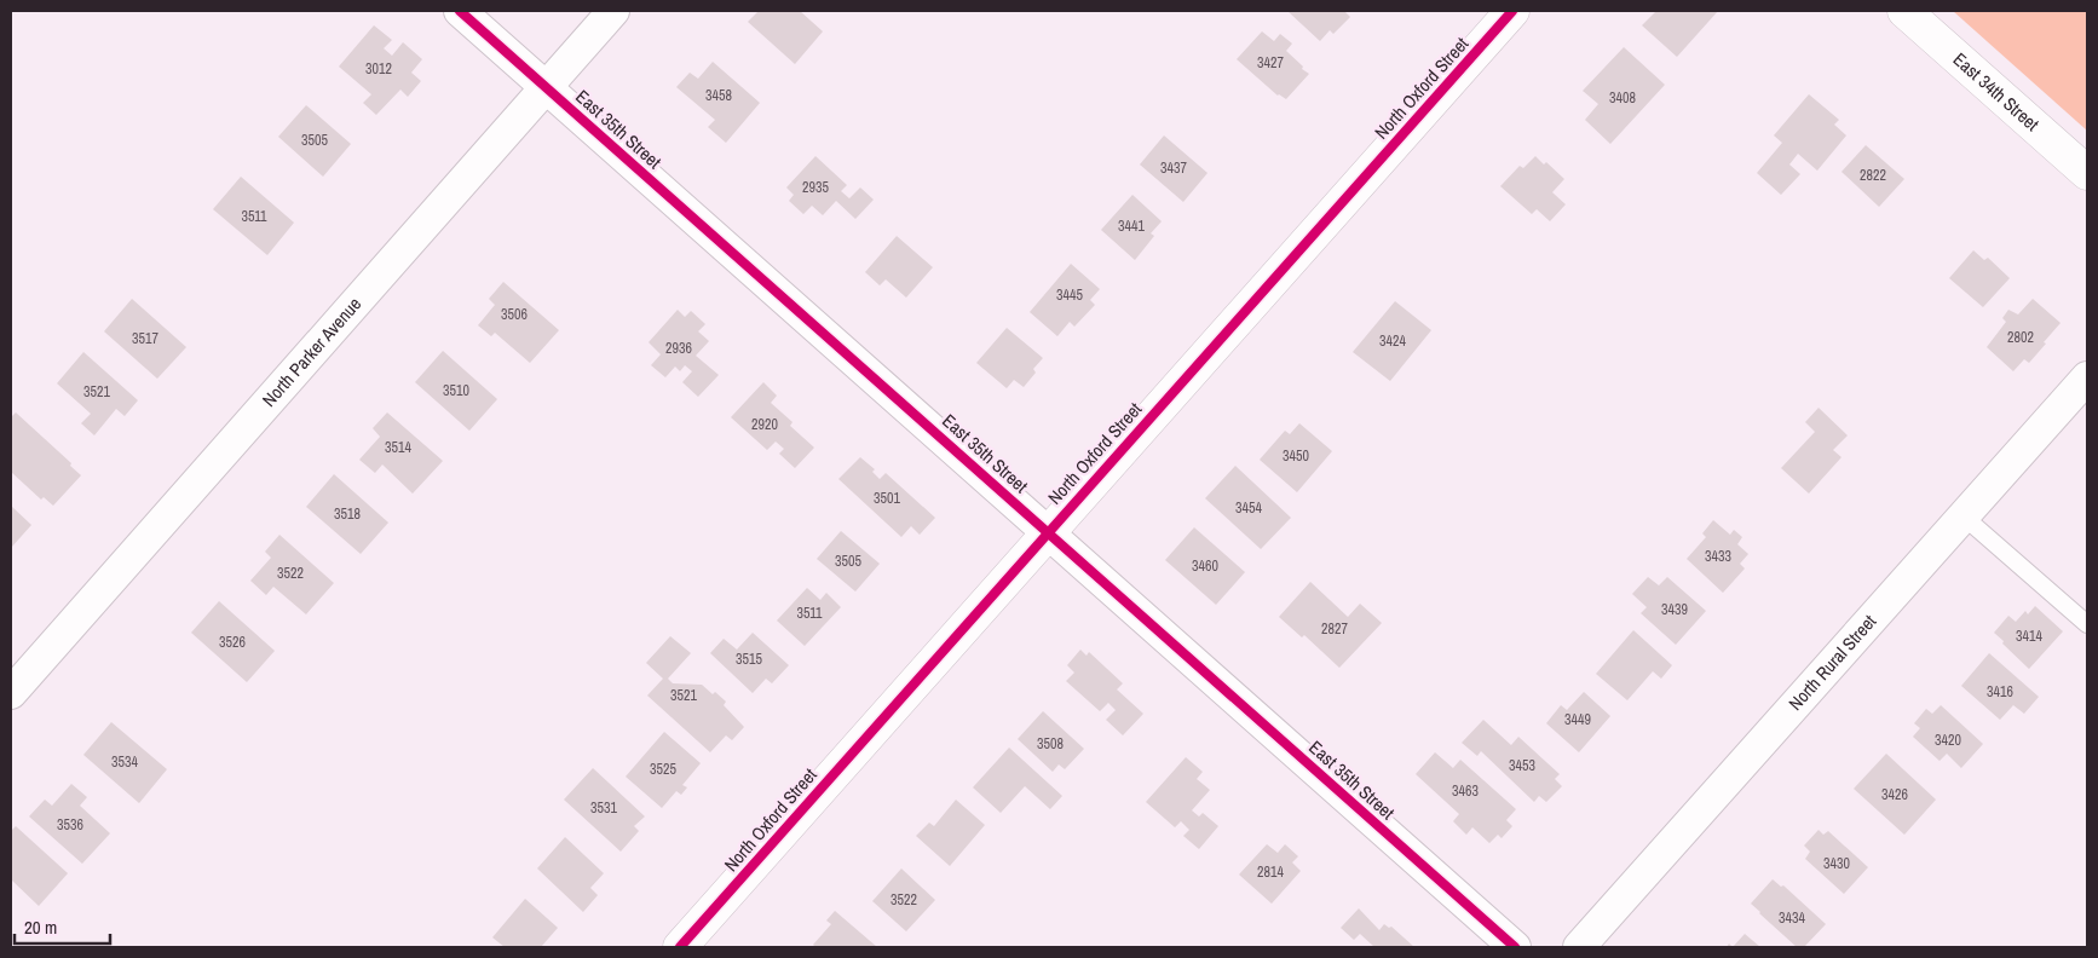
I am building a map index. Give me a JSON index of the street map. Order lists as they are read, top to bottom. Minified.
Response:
{"streets":{"street":["North Oxford Street","East 34th Street","East 35th Street","North Parker Avenue","North Rural Street"]},"crossings":[["North Oxford Street","East 35th Street"],["East 35th Street","North Parker Avenue"]],"house_numbers":["3427","3012","3458","3408","3505","3437","2822","2935","3511","3441","3445","3506","2802","3517","3424","2936","3510","3521","2920","3514","3450","3501","3454","3518","3433","3505","3460","3522","3439","3511","2827","3414","3526","3515","3416","3521","3449","3420","3508","3534","3453","3525","3463","3426","3531","3536","3430","2814","3522","3434"],"scale_bar":"20 m"}
